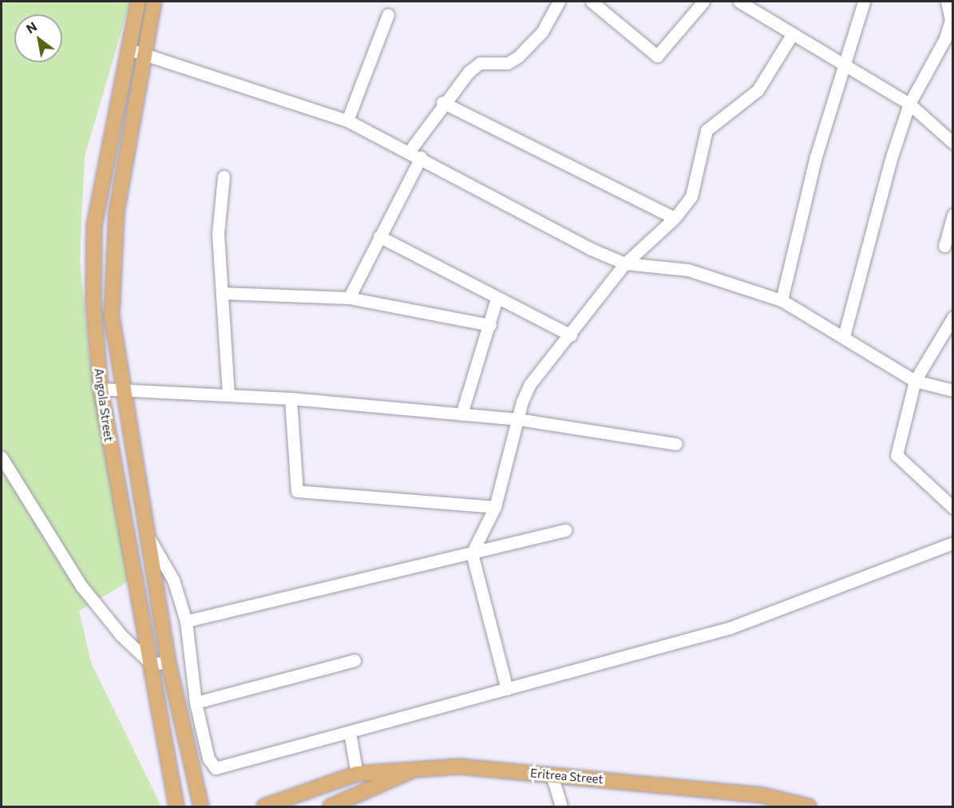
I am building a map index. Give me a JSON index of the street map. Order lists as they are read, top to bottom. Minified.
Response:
{"streets":{"main road":["Angola Street","Eritrea Street"]},"north":"top left"}
